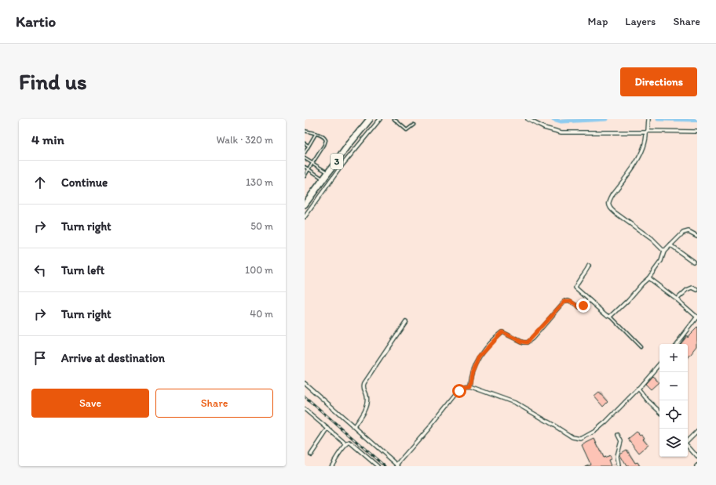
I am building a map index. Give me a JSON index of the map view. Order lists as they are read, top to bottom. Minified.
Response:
{"streets":{"highway":["3"]},"page":{"header":"Kartio","nav":["Map","Layers","Share"],"buttons":["Directions",["Save","Share"]],"title":"Find us","heading":["4 min","Walk · 320 m"],"list":[["Continue","130 m"],["Turn right","50 m"],["Turn left","100 m"],["Turn right","40 m"],"Arrive at destination"],"map_buttons":["+","−"]}}
